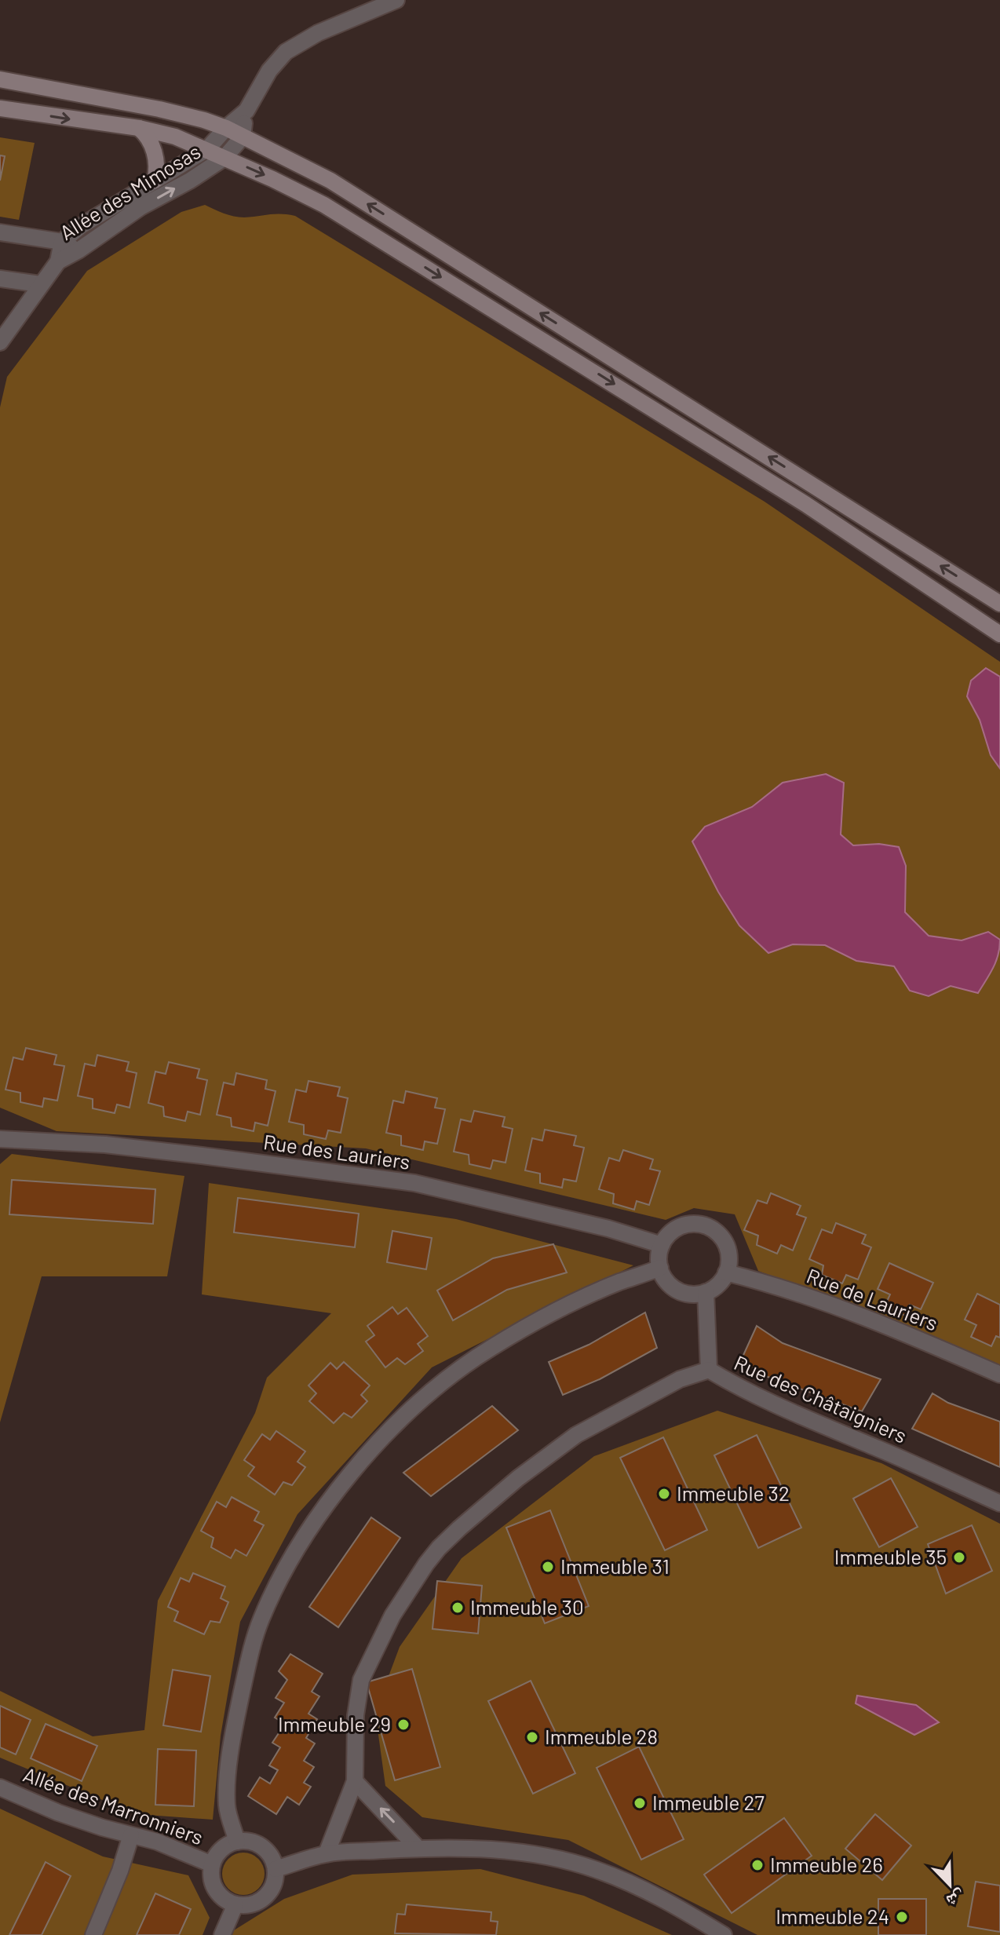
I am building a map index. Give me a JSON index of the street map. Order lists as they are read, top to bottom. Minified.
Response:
{"streets":{"street":["Allée des Mimosas","Rue des Lauriers","Rue de Lauriers","Rue des Châtaigniers","Allée des Marronniers"]},"crossings":[["Rue des Lauriers","Rue de Lauriers"]],"places":["Immeuble 32","Immeuble 35","Immeuble 31","Immeuble 30","Immeuble 29","Immeuble 28","Immeuble 27","Immeuble 26","Immeuble 24"],"north":"bottom right"}
